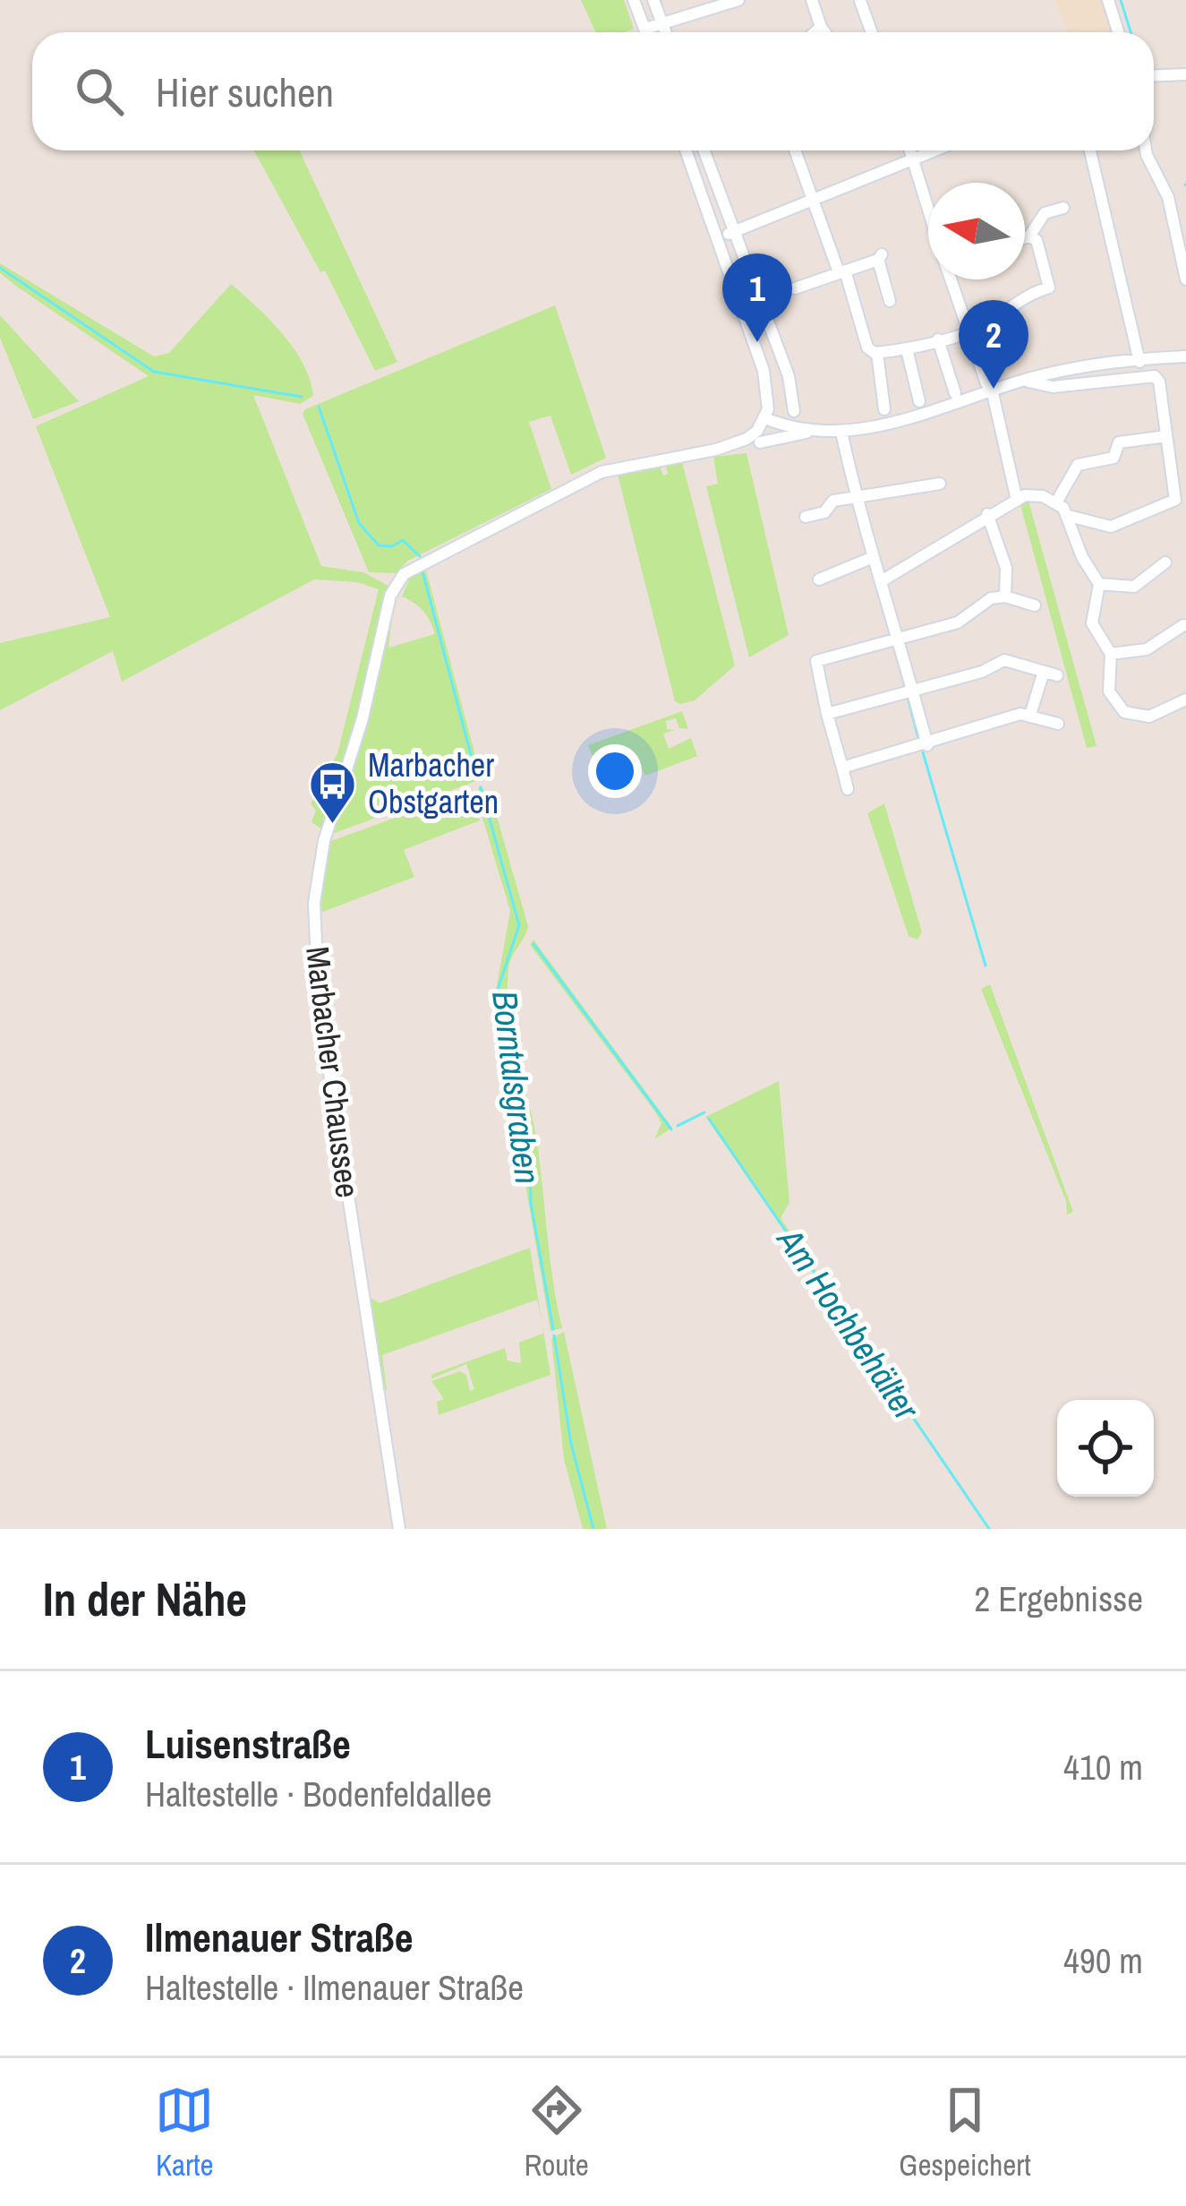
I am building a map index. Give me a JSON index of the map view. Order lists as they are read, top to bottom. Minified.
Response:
{"streets":{"street":["Marbacher Chaussee"]},"water":["Borntalsgraben","Am Hochbehälter"],"places":{"bus stop":["Marbacher Obstgarten"]},"north":"left","page":{"search":"Hier suchen","pins":["1","2"],"heading":["In der Nähe","2 Ergebnisse"],"list":[{"mark":"1","name":"Luisenstraße","note":"Haltestelle · Bodenfeldallee","value":"410 m"},{"mark":"2","name":"Ilmenauer Straße","note":"Haltestelle · Ilmenauer Straße","value":"490 m"}],"nav":["Karte","Route","Gespeichert"]}}
